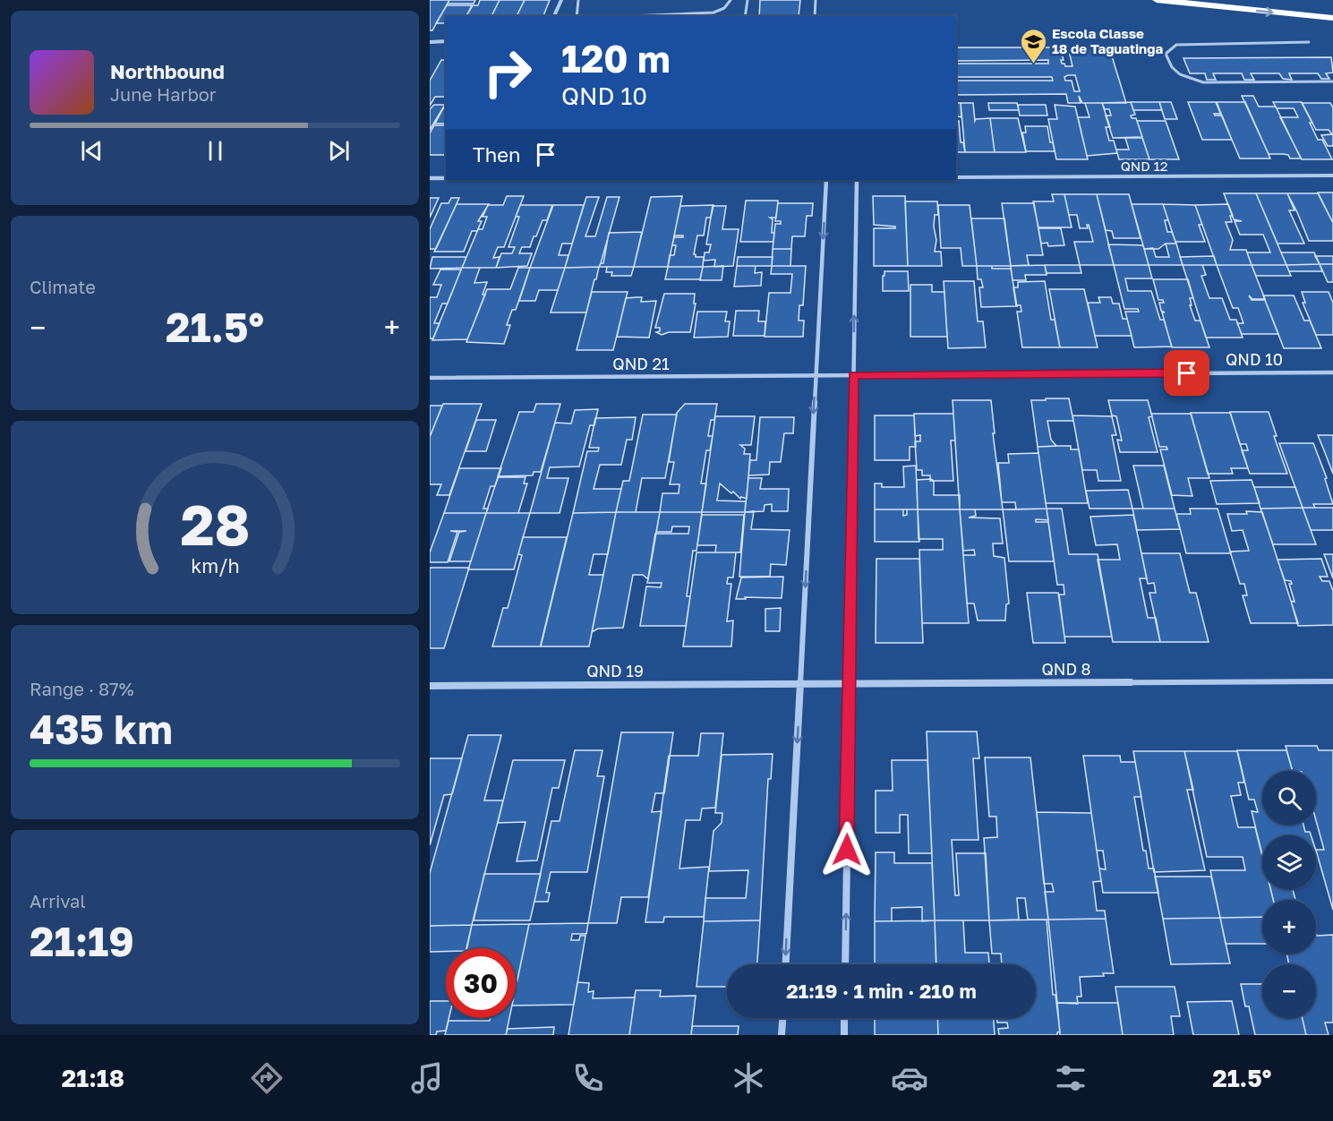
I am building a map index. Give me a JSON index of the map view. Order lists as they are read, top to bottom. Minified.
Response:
{"streets":{"street":["QND 12","QND 10","QND 21","QND 8","QND 19"]},"crossings":[["QND 10","QND 21"],["QND 8","QND 19"]],"places":{"school or university":["Escola Classe 18 de Taguatinga"]},"page":{"turn":["120 m","QND 10"],"song":["Northbound","June Harbor"],"then":"Then","tile":["Climate",["Range · 87%","435 km"],["Arrival","21:19"]],"heat":["−","21.5°","+"],"map_buttons":["+","−"],"limit":"30","trip":"21:19 · 1 min · 210 m","tabs":["21:18","21.5°"],"gauge":["28","km/h"]}}
